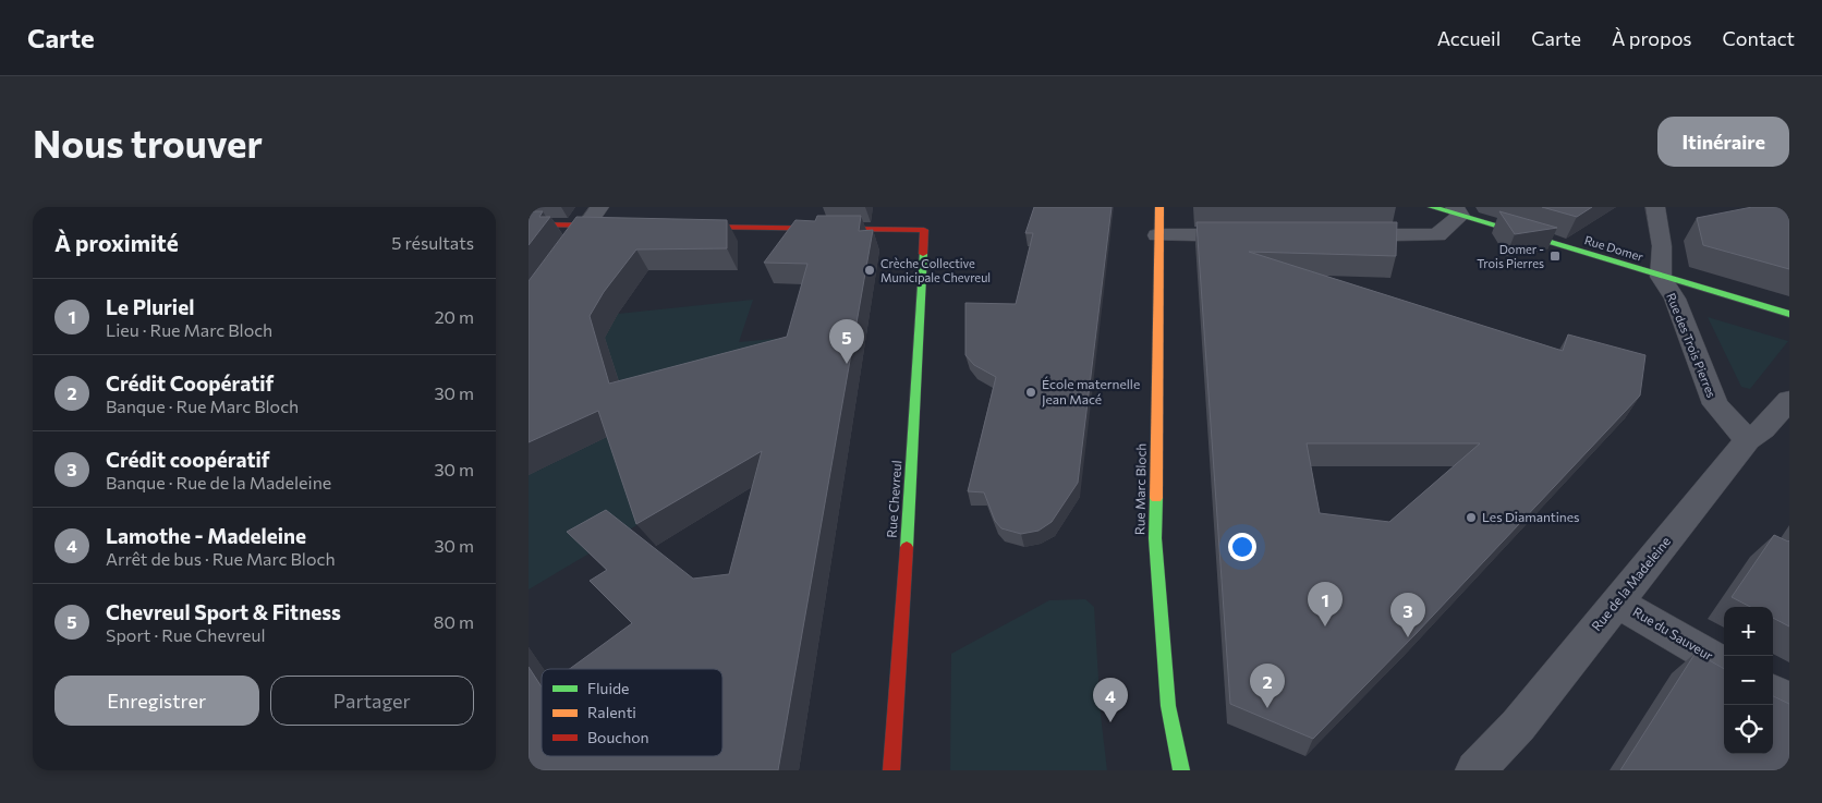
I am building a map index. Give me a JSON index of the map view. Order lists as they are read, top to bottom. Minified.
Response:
{"streets":{"street":["Rue Domer","Rue des Trois Pierres","Rue Marc Bloch","Rue Chevreul","Rue de la Madeleine","Rue du Sauveur"]},"crossings":[["Rue Domer","Rue des Trois Pierres"],["Rue des Trois Pierres","Rue de la Madeleine"],["Rue de la Madeleine","Rue du Sauveur"]],"places":{"transit":["Domer - Trois Pierres"],"other":["Crèche Collective Municipale Chevreul","École maternelle Jean Macé","Les Diamantines"]},"legend":["Fluide","Ralenti","Bouchon"],"page":{"header":"Carte","nav":["Accueil","Carte","À propos","Contact"],"buttons":["Itinéraire",["Enregistrer","Partager"]],"title":"Nous trouver","heading":["À proximité","5 résultats"],"list":[{"mark":"1","name":"Le Pluriel","note":"Lieu · Rue Marc Bloch","value":"20 m"},{"mark":"2","name":"Crédit Coopératif","note":"Banque · Rue Marc Bloch","value":"30 m"},{"mark":"3","name":"Crédit coopératif","note":"Banque · Rue de la Madeleine","value":"30 m"},{"mark":"4","name":"Lamothe - Madeleine","note":"Arrêt de bus · Rue Marc Bloch","value":"30 m"},{"mark":"5","name":"Chevreul Sport & Fitness","note":"Sport · Rue Chevreul","value":"80 m"}],"pins":["5","1","3","2","4"],"map_buttons":["+","−"]}}
